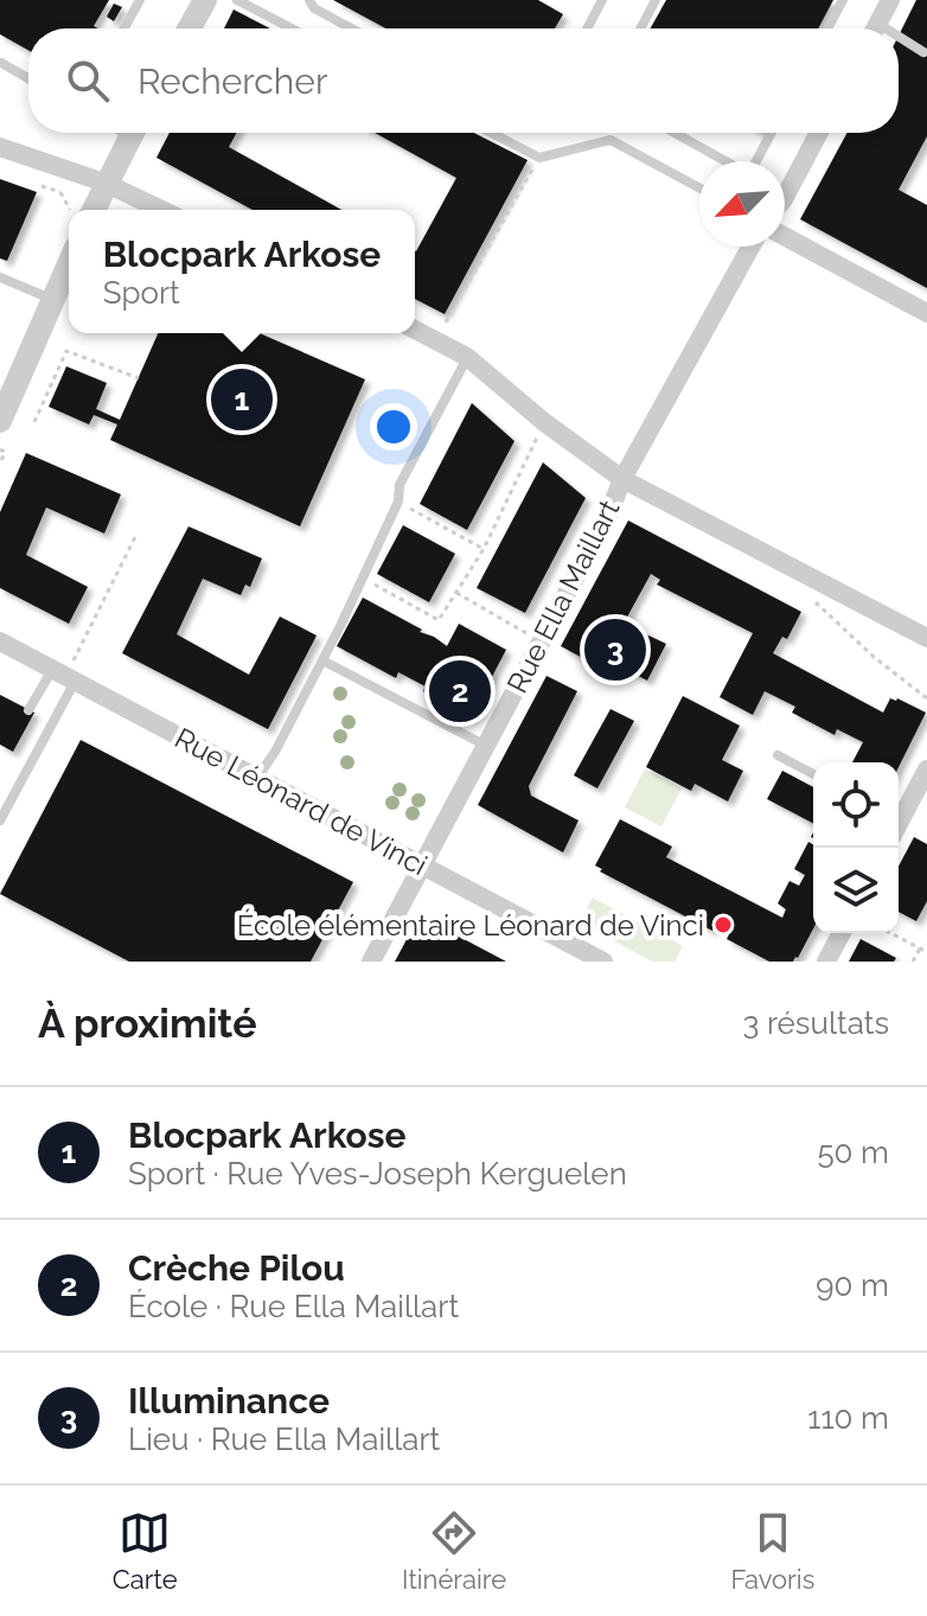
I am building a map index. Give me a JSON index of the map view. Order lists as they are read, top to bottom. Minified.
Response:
{"streets":{"street":["Rue Ella Maillart","Rue Léonard de Vinci"]},"crossings":[["Rue Ella Maillart","Rue Léonard de Vinci"]],"places":["École élémentaire Léonard de Vinci"],"north":"bottom left","page":{"search":"Rechercher","popup":["Blocpark Arkose","Sport"],"pins":["1","3","2"],"heading":["À proximité","3 résultats"],"list":[{"mark":"1","name":"Blocpark Arkose","note":"Sport · Rue Yves-Joseph Kerguelen","value":"50 m"},{"mark":"2","name":"Crèche Pilou","note":"École · Rue Ella Maillart","value":"90 m"},{"mark":"3","name":"Illuminance","note":"Lieu · Rue Ella Maillart","value":"110 m"}],"nav":["Carte","Itinéraire","Favoris"]}}
